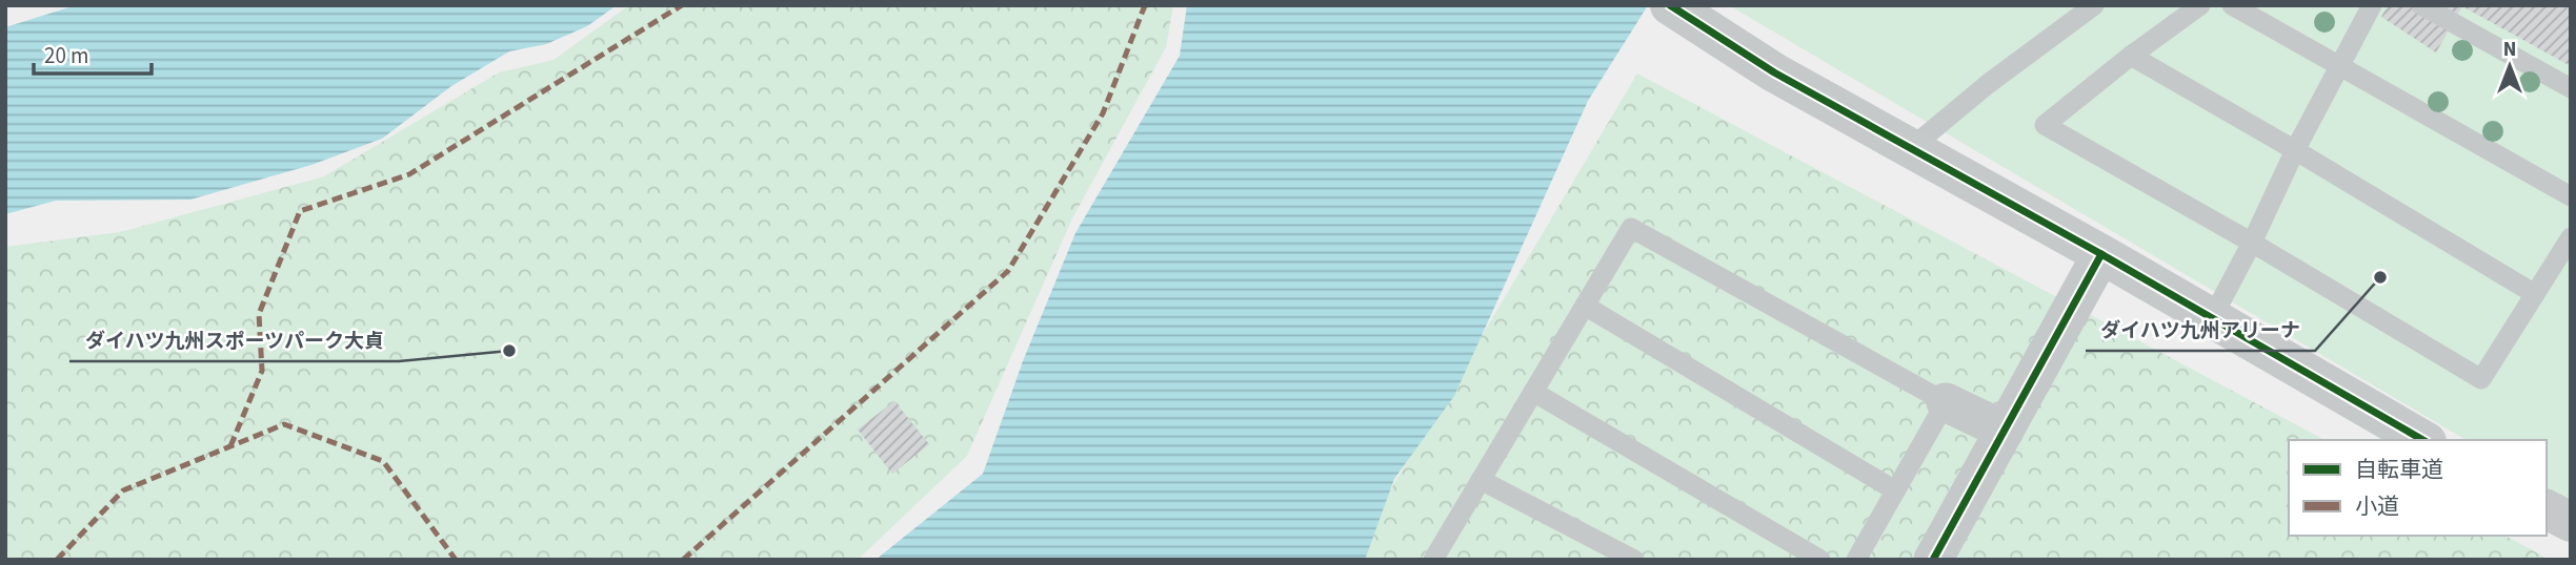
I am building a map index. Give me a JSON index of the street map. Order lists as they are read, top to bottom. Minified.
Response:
{"places":["ダイハツ九州アリーナ","ダイハツ九州スポーツパーク大貞"],"legend":["自転車道","小道"],"scale_bar":"20 m","north":"top"}
